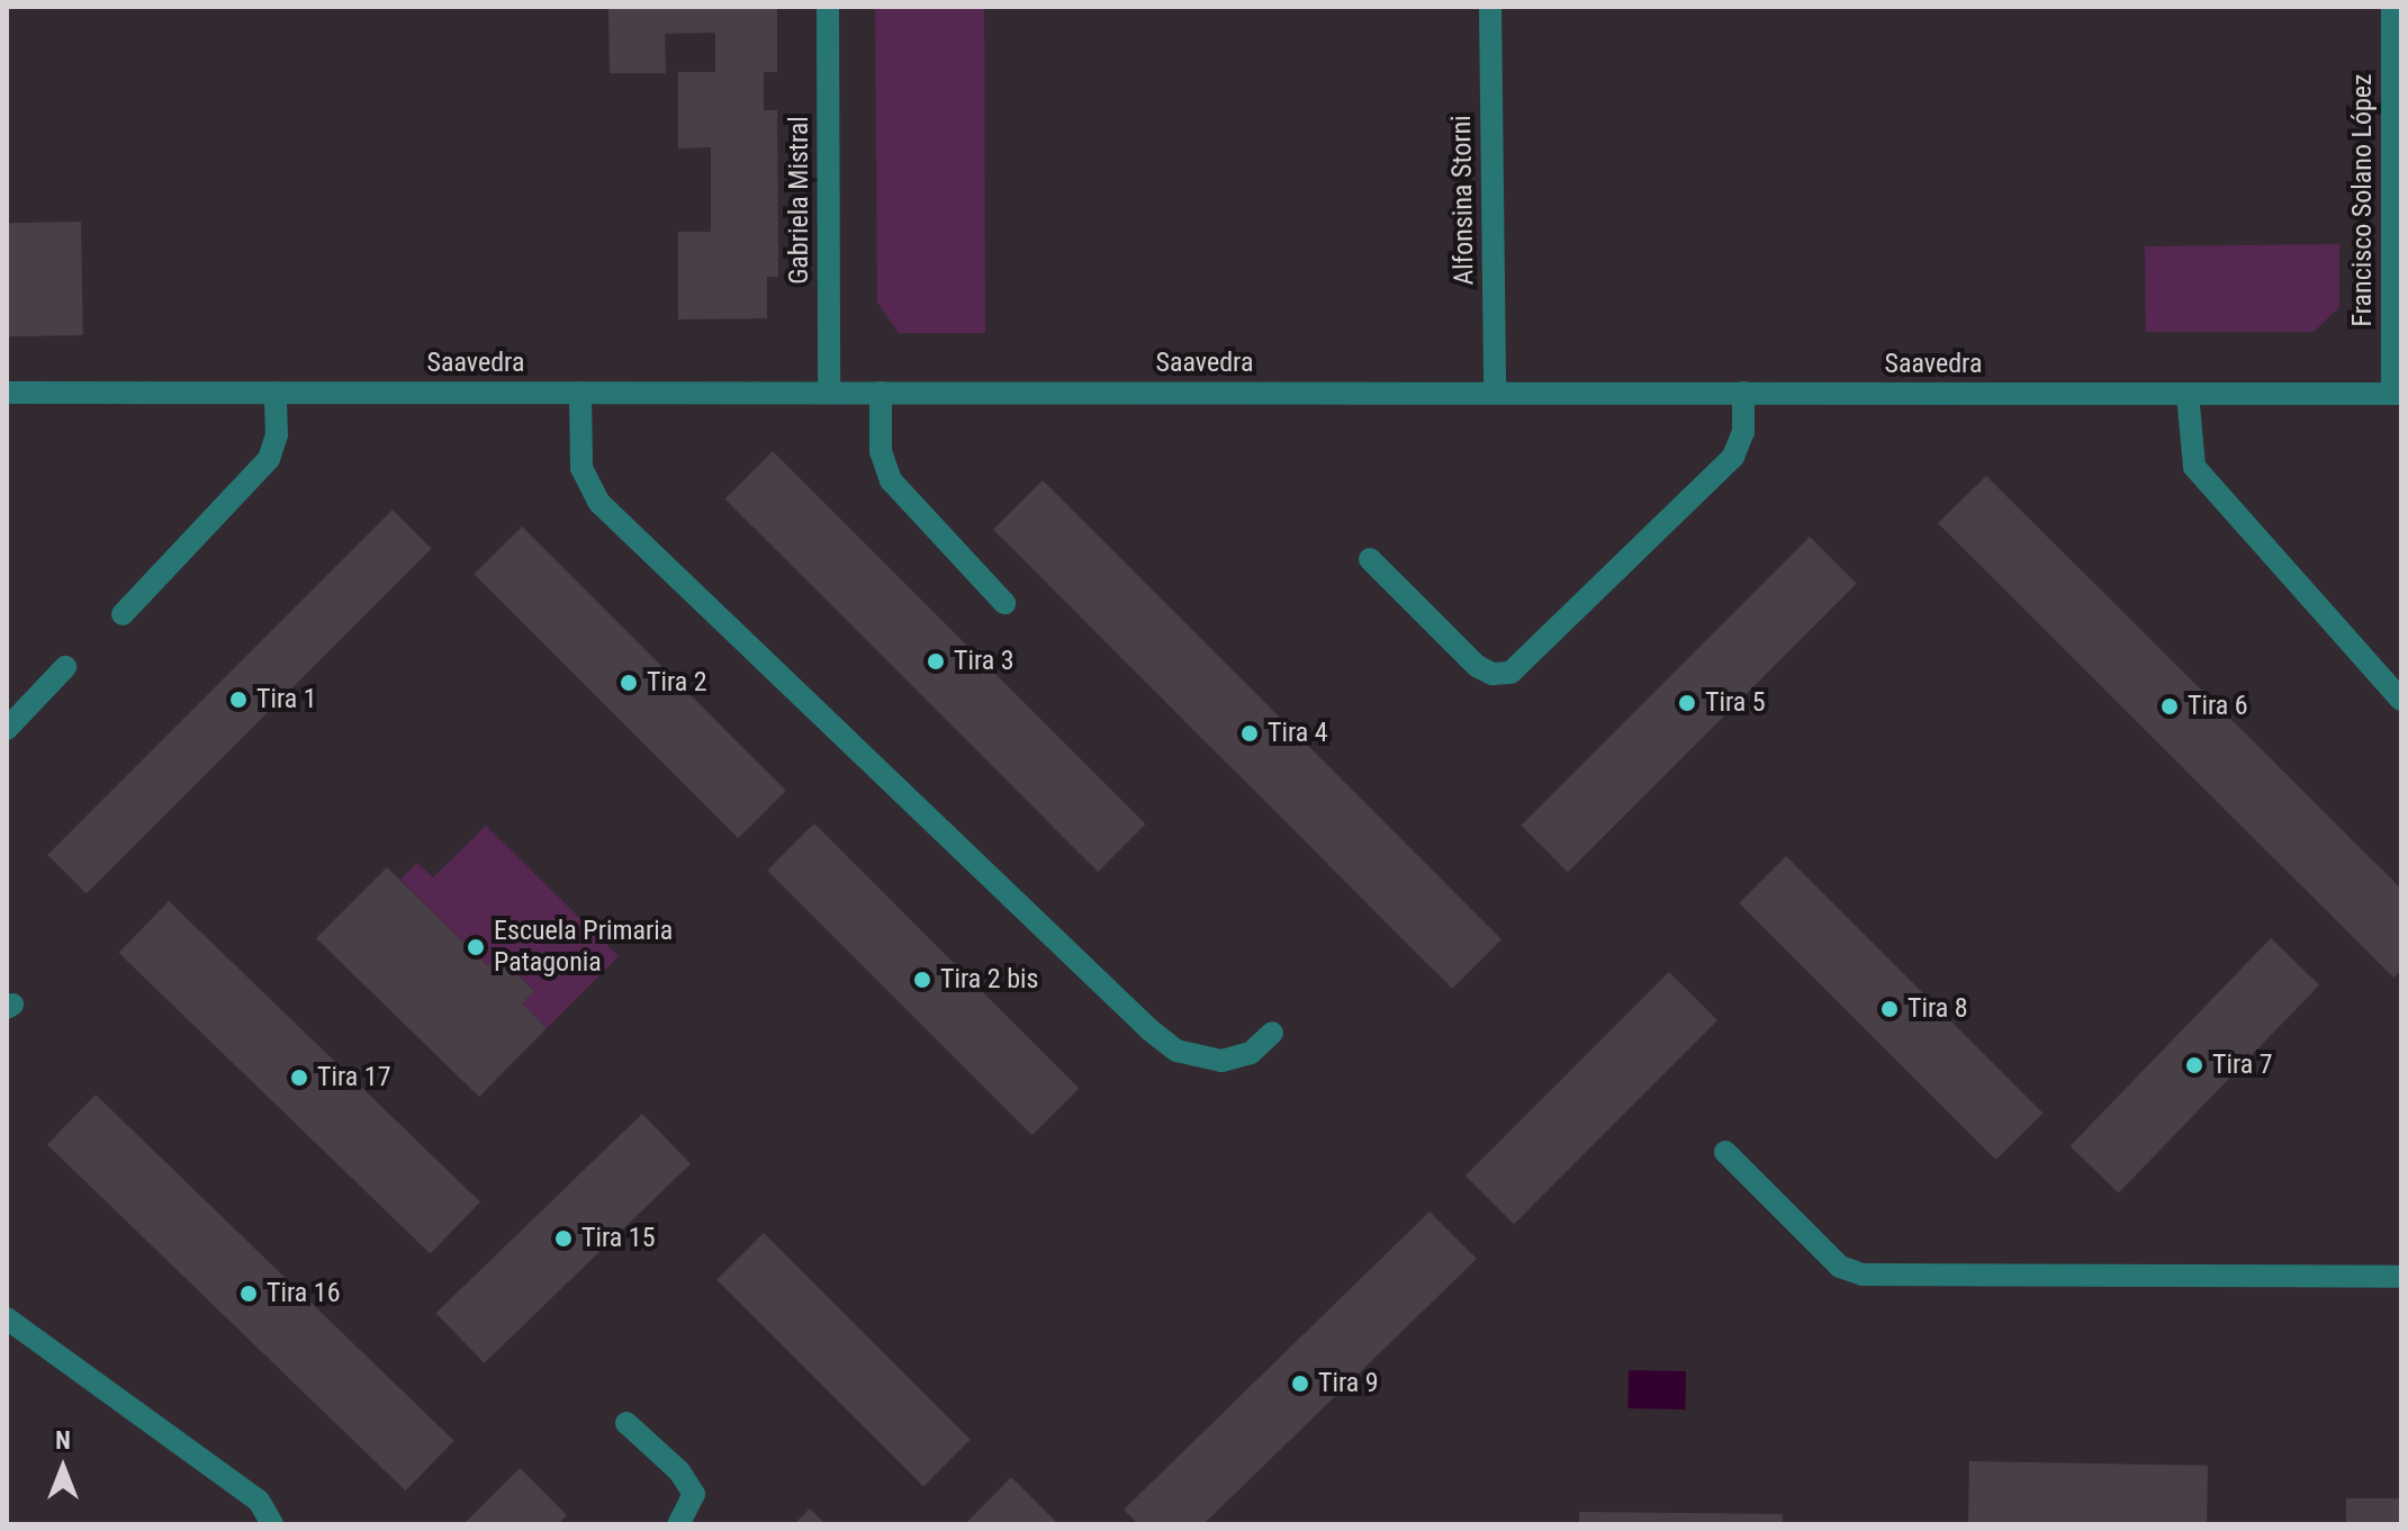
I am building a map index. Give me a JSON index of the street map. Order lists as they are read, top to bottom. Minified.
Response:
{"streets":{"street":["Gabriela Mistral","Alfonsina Storni","Francisco Solano López","Saavedra"]},"crossings":[["Gabriela Mistral","Saavedra"],["Alfonsina Storni","Saavedra"],["Francisco Solano López","Saavedra"]],"places":["Tira 3","Tira 2","Tira 1","Tira 5","Tira 6","Tira 4","Escuela Primaria Patagonia","Tira 2 bis","Tira 8","Tira 7","Tira 17","Tira 15","Tira 16","Tira 9"],"north":"top"}
